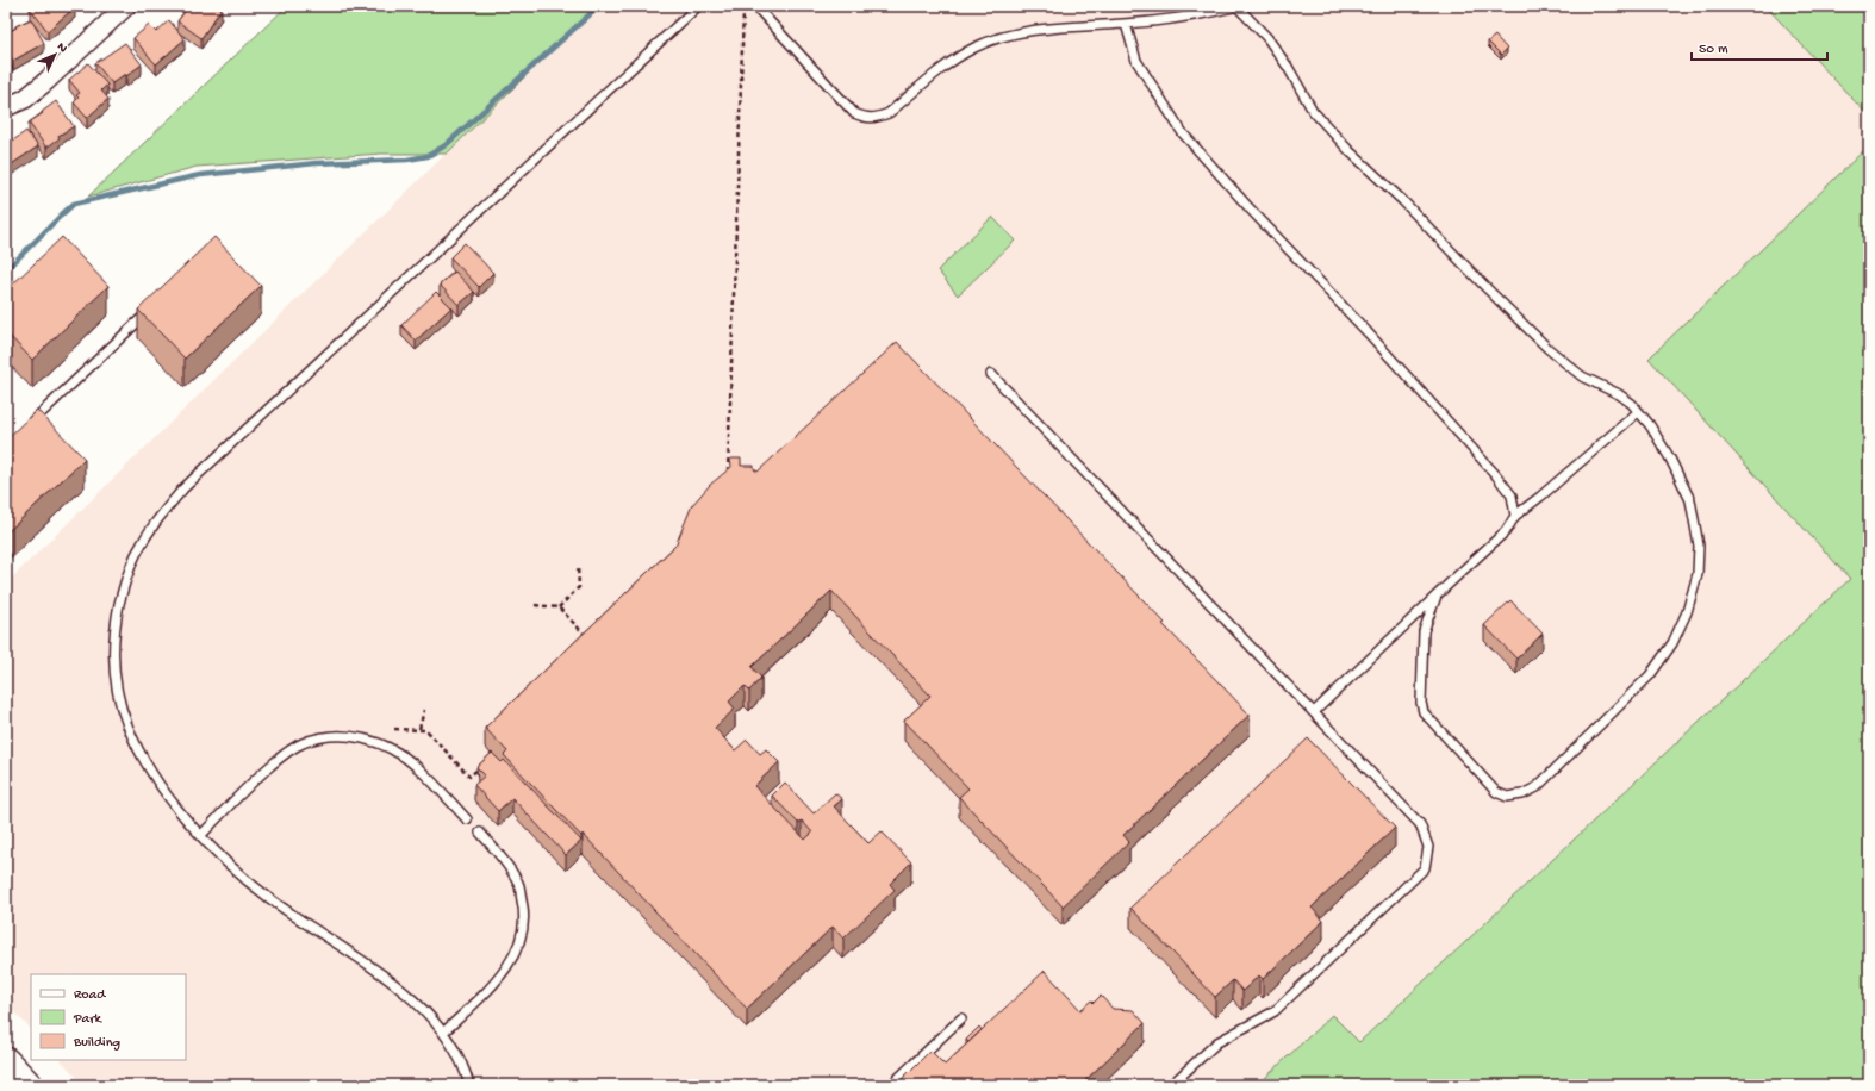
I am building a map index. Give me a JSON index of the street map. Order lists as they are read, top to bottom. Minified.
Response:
{"legend":["Road","Park","Building"],"scale_bar":"50 m","north":"top right"}
